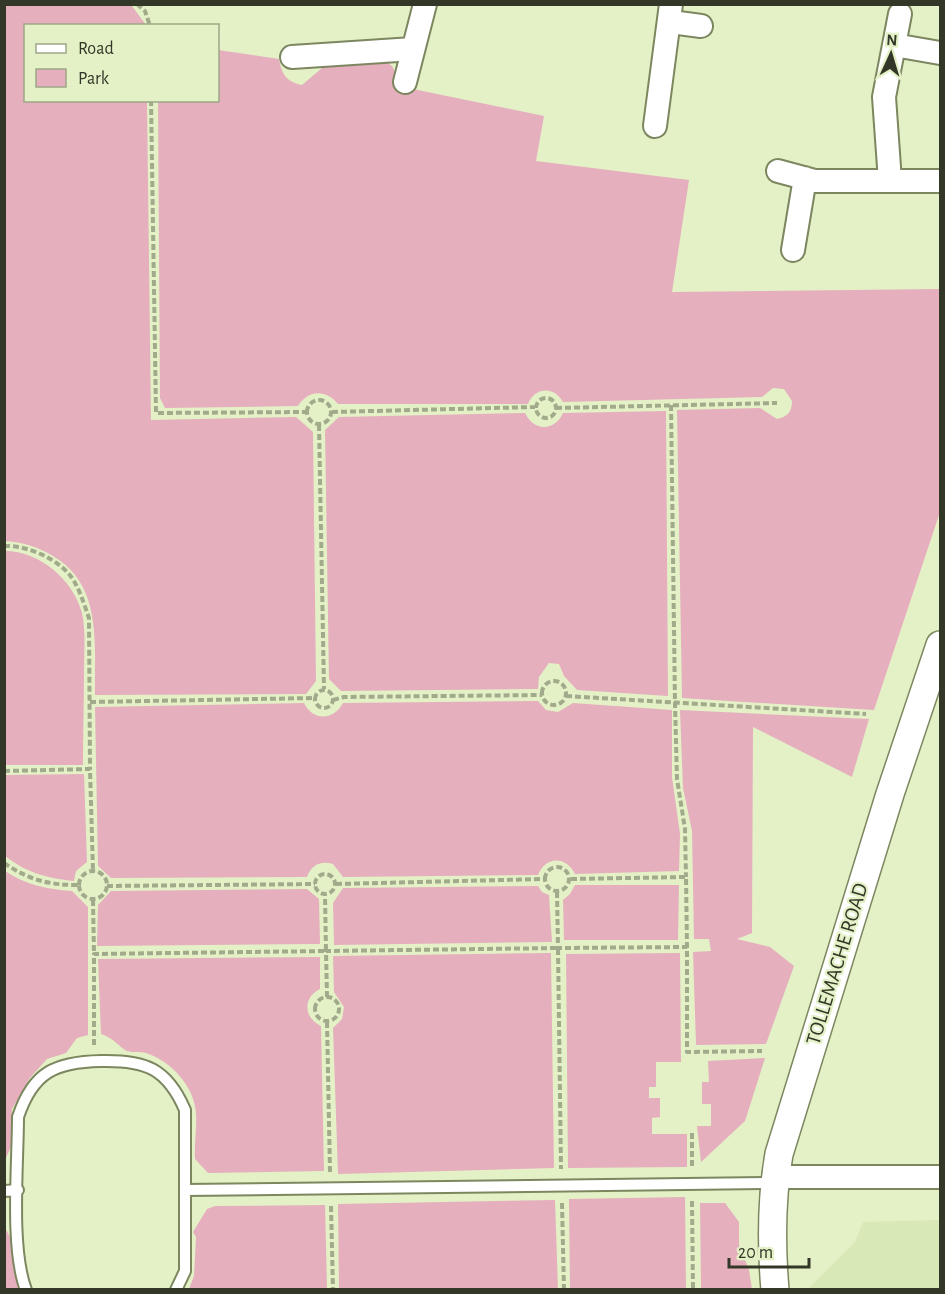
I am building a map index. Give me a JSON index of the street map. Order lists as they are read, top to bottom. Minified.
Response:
{"streets":{"street":["TOLLEMACHE ROAD"]},"legend":["Road","Park"],"scale_bar":"20 m","north":"top"}
